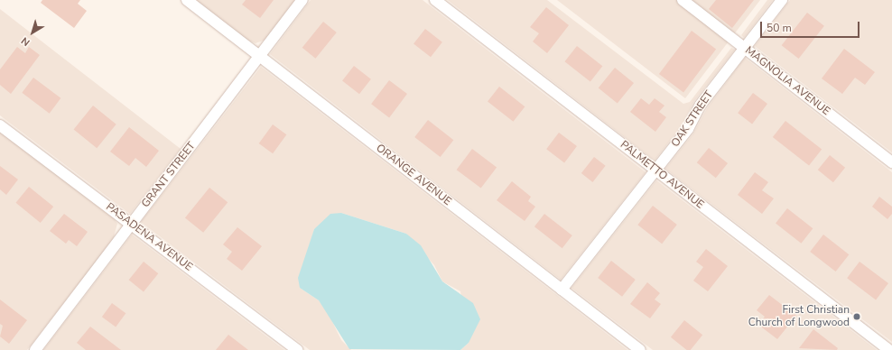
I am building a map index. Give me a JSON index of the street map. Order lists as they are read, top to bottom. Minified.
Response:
{"streets":{"street":["MAGNOLIA AVENUE","OAK STREET","GRANT STREET","ORANGE AVENUE","PALMETTO AVENUE","PASADENA AVENUE"]},"crossings":[["MAGNOLIA AVENUE","OAK STREET"],["OAK STREET","ORANGE AVENUE"],["OAK STREET","PALMETTO AVENUE"],["GRANT STREET","ORANGE AVENUE"],["GRANT STREET","PASADENA AVENUE"]],"places":["First Christian Church of Longwood"],"scale_bar":"50 m","north":"bottom left"}
